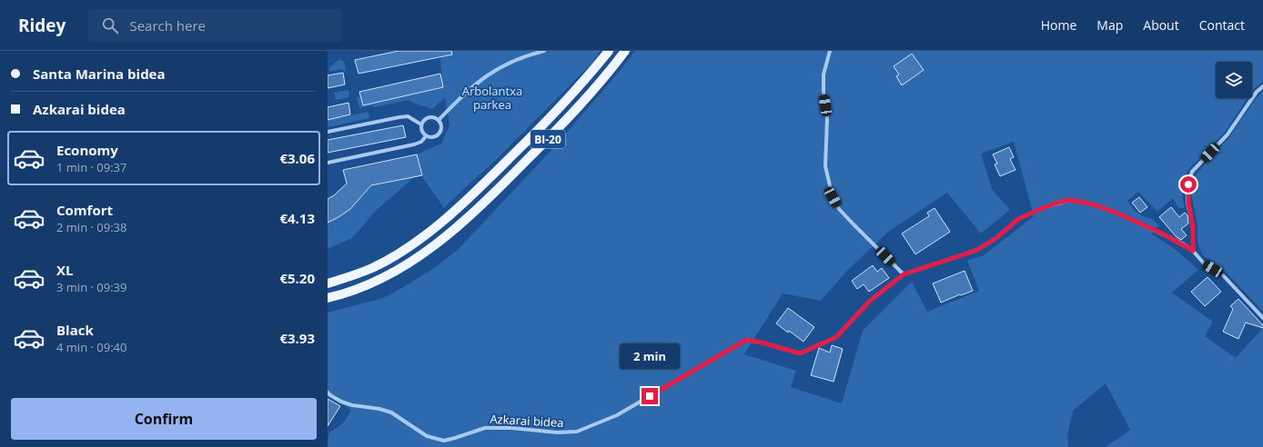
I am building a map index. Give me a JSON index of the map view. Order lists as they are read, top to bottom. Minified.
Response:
{"streets":{"main road":["BI-20"],"street":["Azkarai bidea"]},"parks":["Arbolantxa parkea"],"page":{"header":"Ridey","search":"Search here","nav":["Home","Map","About","Contact"],"banner":["Santa Marina bidea","Azkarai bidea"],"list":[{"name":"Economy","note":"1 min · 09:37","value":"€3.06"},{"name":"Comfort","note":"2 min · 09:38","value":"€4.13"},{"name":"XL","note":"3 min · 09:39","value":"€5.20"},{"name":"Black","note":"4 min · 09:40","value":"€3.93"}],"bubble":"2 min","buttons":"Confirm"}}
